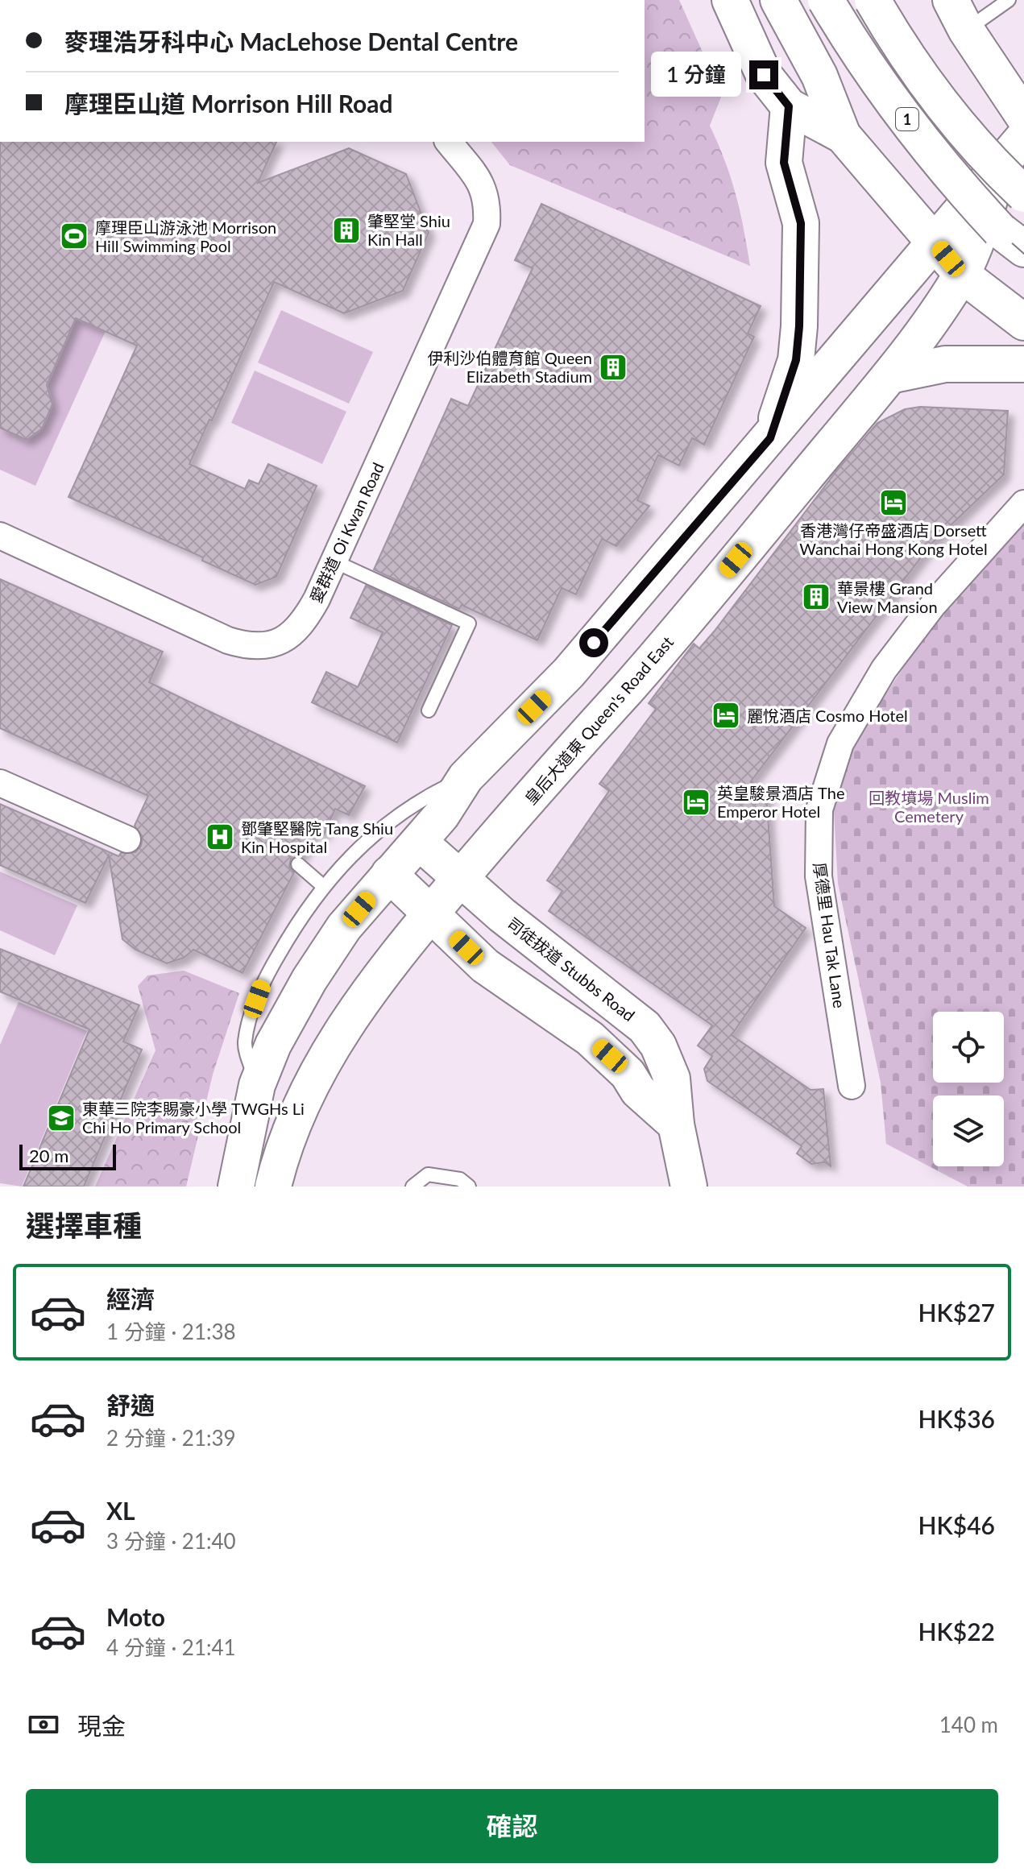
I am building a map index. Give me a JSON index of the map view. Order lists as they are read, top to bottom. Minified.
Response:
{"streets":{"main road":["1","皇后大道東 Queen's Road East","司徒拔道 Stubbs Road"],"street":["愛群道 Oi Kwan Road","厚德里 Hau Tak Lane"]},"crossings":[["皇后大道東 Queen's Road East","司徒拔道 Stubbs Road"]],"parks":["回教墳場 Muslim Cemetery"],"places":{"building":["肇堅堂 Shiu Kin Hall","伊利沙伯體育館 Queen Elizabeth Stadium","華景樓 Grand View Mansion"],"sports":["摩理臣山游泳池 Morrison Hill Swimming Pool"],"hotel":["香港灣仔帝盛酒店 Dorsett Wanchai Hong Kong Hotel","麗悅酒店 Cosmo Hotel","英皇駿景酒店 The Emperor Hotel"],"hospital":["鄧肇堅醫院 Tang Shiu Kin Hospital"],"school or university":["東華三院李賜豪小學 TWGHs Li Chi Ho Primary School"]},"scale_bar":"20 m","page":{"banner":["麥理浩牙科中心 MacLehose Dental Centre","摩理臣山道 Morrison Hill Road"],"bubble":"1 分鐘","scale":"20 m","heading":"選擇車種","list":[{"name":"經濟","note":"1 分鐘 · 21:38","value":"HK$27"},{"name":"舒適","note":"2 分鐘 · 21:39","value":"HK$36"},{"name":"XL","note":"3 分鐘 · 21:40","value":"HK$46"},{"name":"Moto","note":"4 分鐘 · 21:41","value":"HK$22"}],"pay":["現金","140 m"],"buttons":"確認"}}
